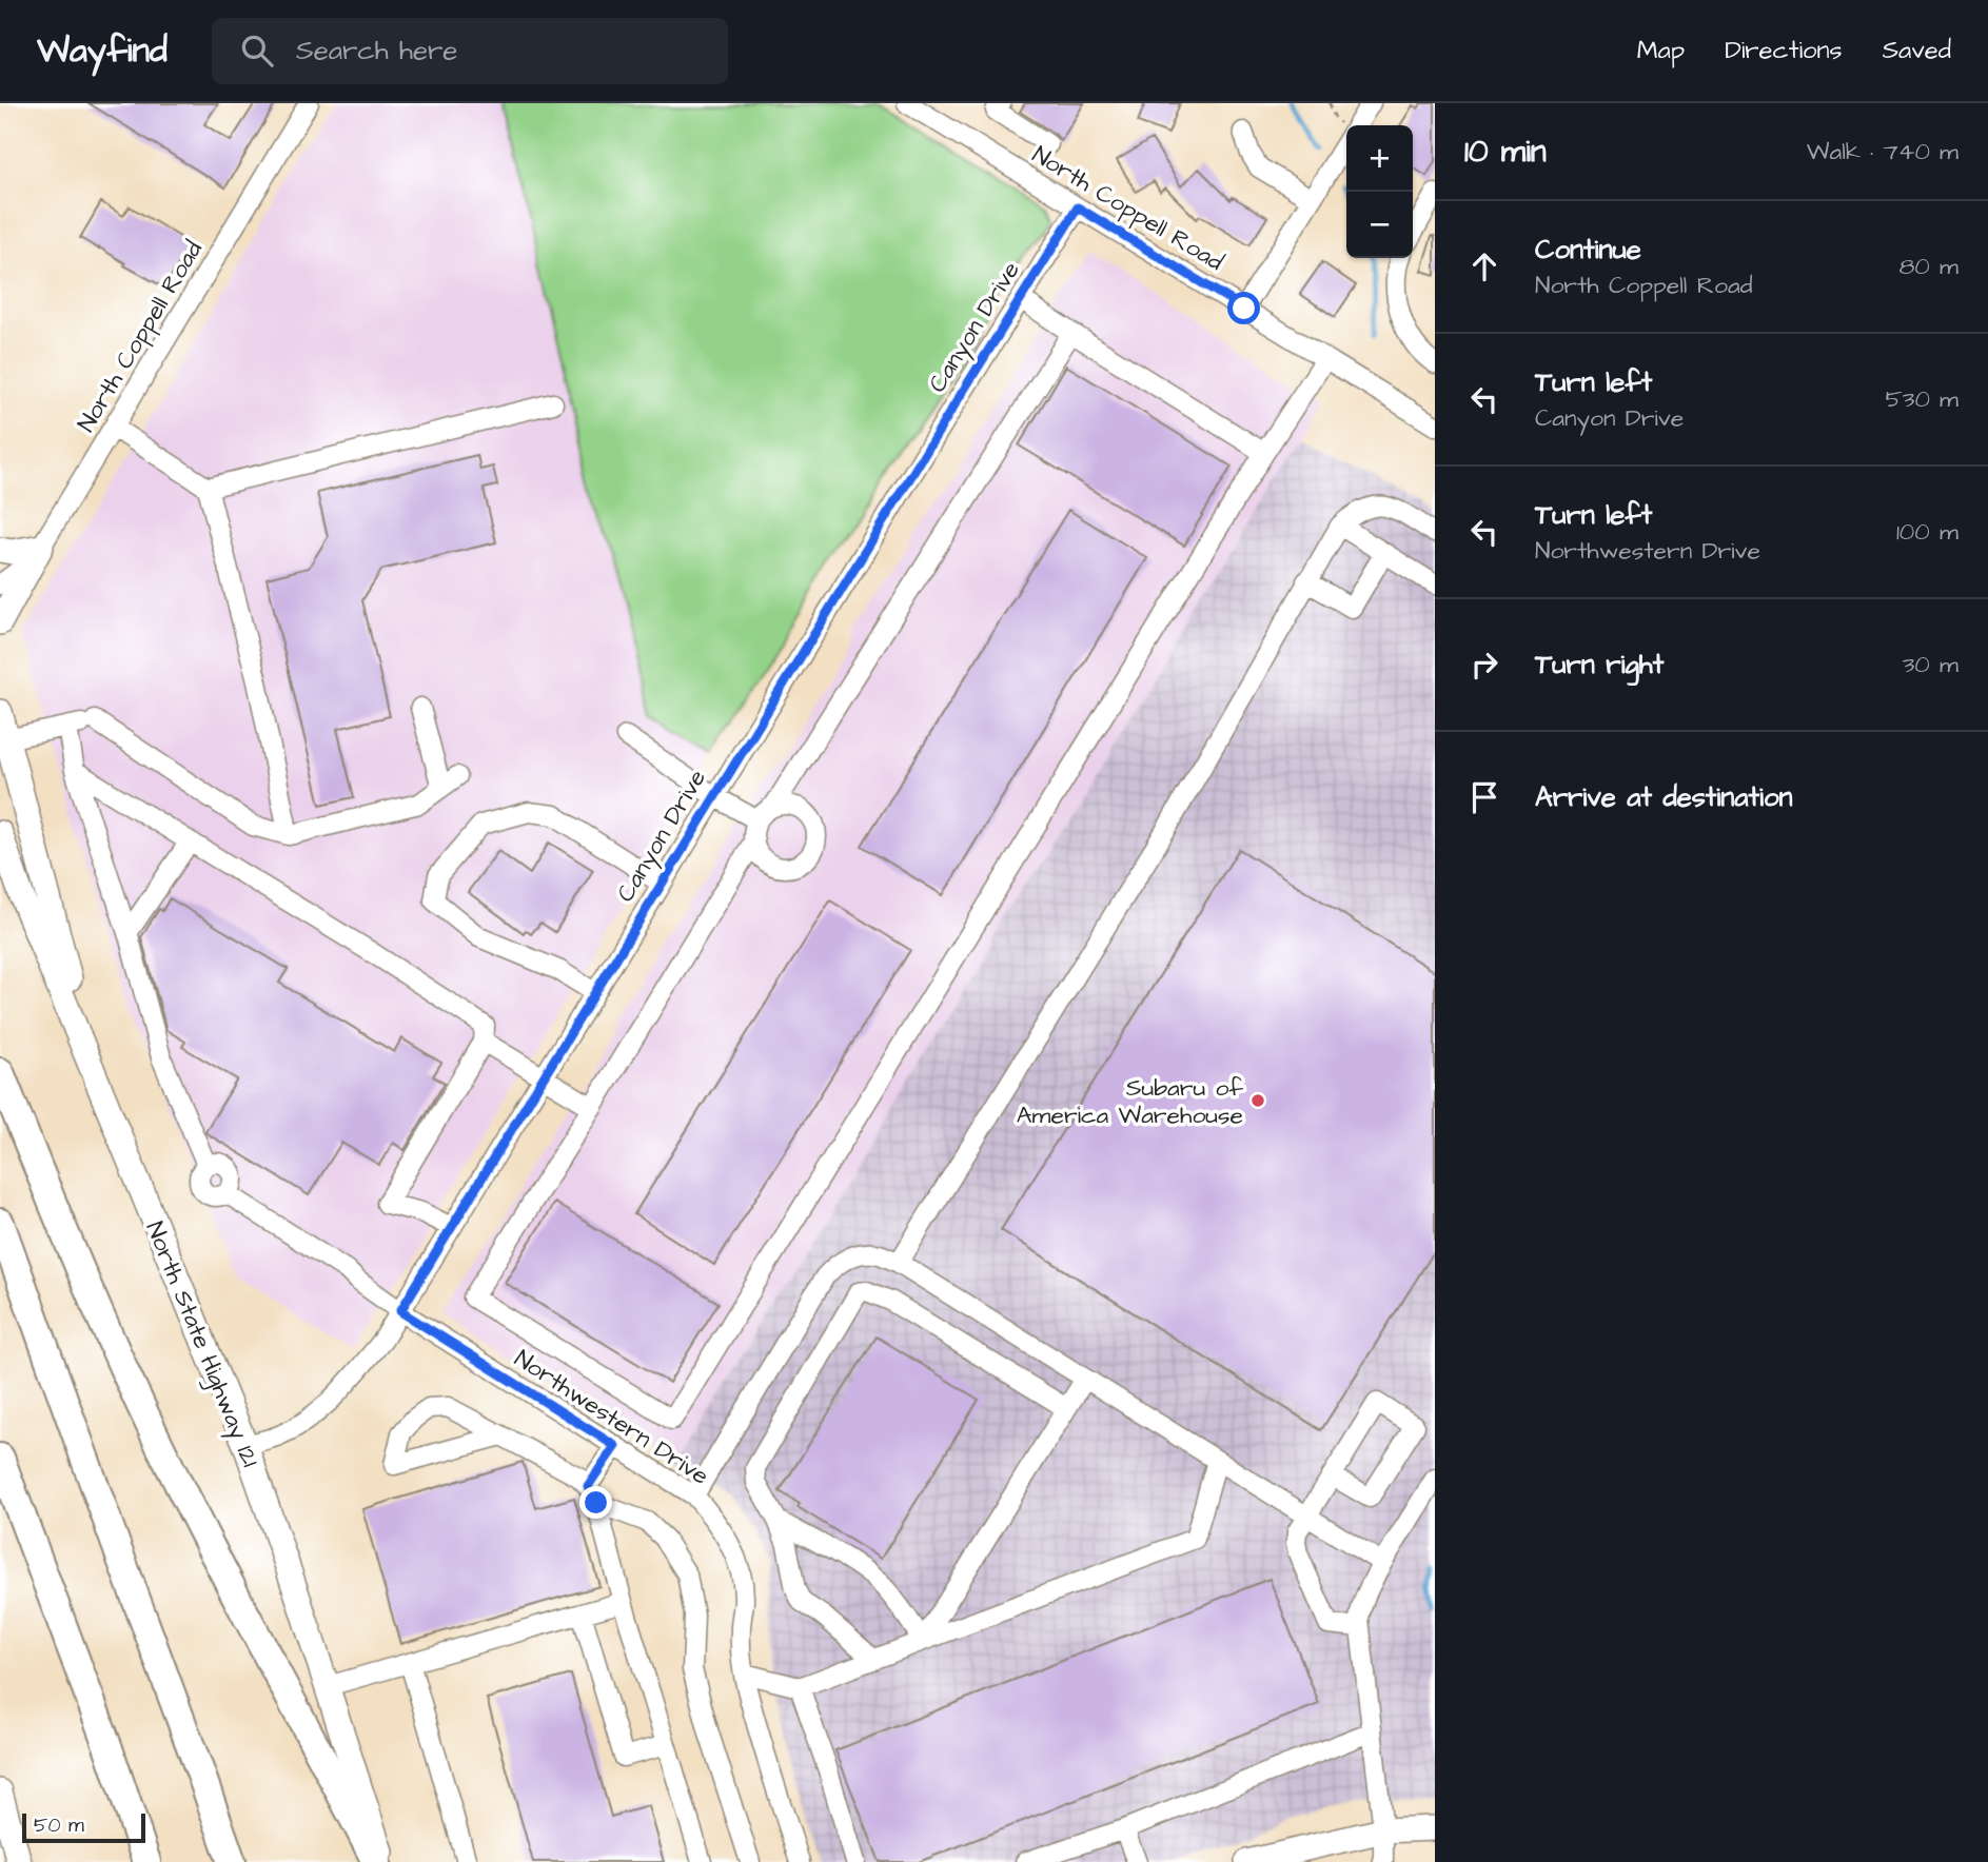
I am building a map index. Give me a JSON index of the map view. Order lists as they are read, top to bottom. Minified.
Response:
{"streets":{"main road":["North State Highway 121"],"street":["North Coppell Road","Canyon Drive","Northwestern Drive"]},"crossings":[["North Coppell Road","Canyon Drive"],["Canyon Drive","North State Highway 121"],["Canyon Drive","Northwestern Drive"]],"places":["Subaru of America Warehouse"],"scale_bar":"50 m","page":{"header":"Wayfind","search":"Search here","nav":["Map","Directions","Saved"],"heading":["10 min","Walk · 740 m"],"map_buttons":["+","−"],"list":[["Continue","North Coppell Road","80 m"],["Turn left","Canyon Drive","530 m"],["Turn left","Northwestern Drive","100 m"],["Turn right","30 m"],"Arrive at destination"],"scale":"50 m"}}
